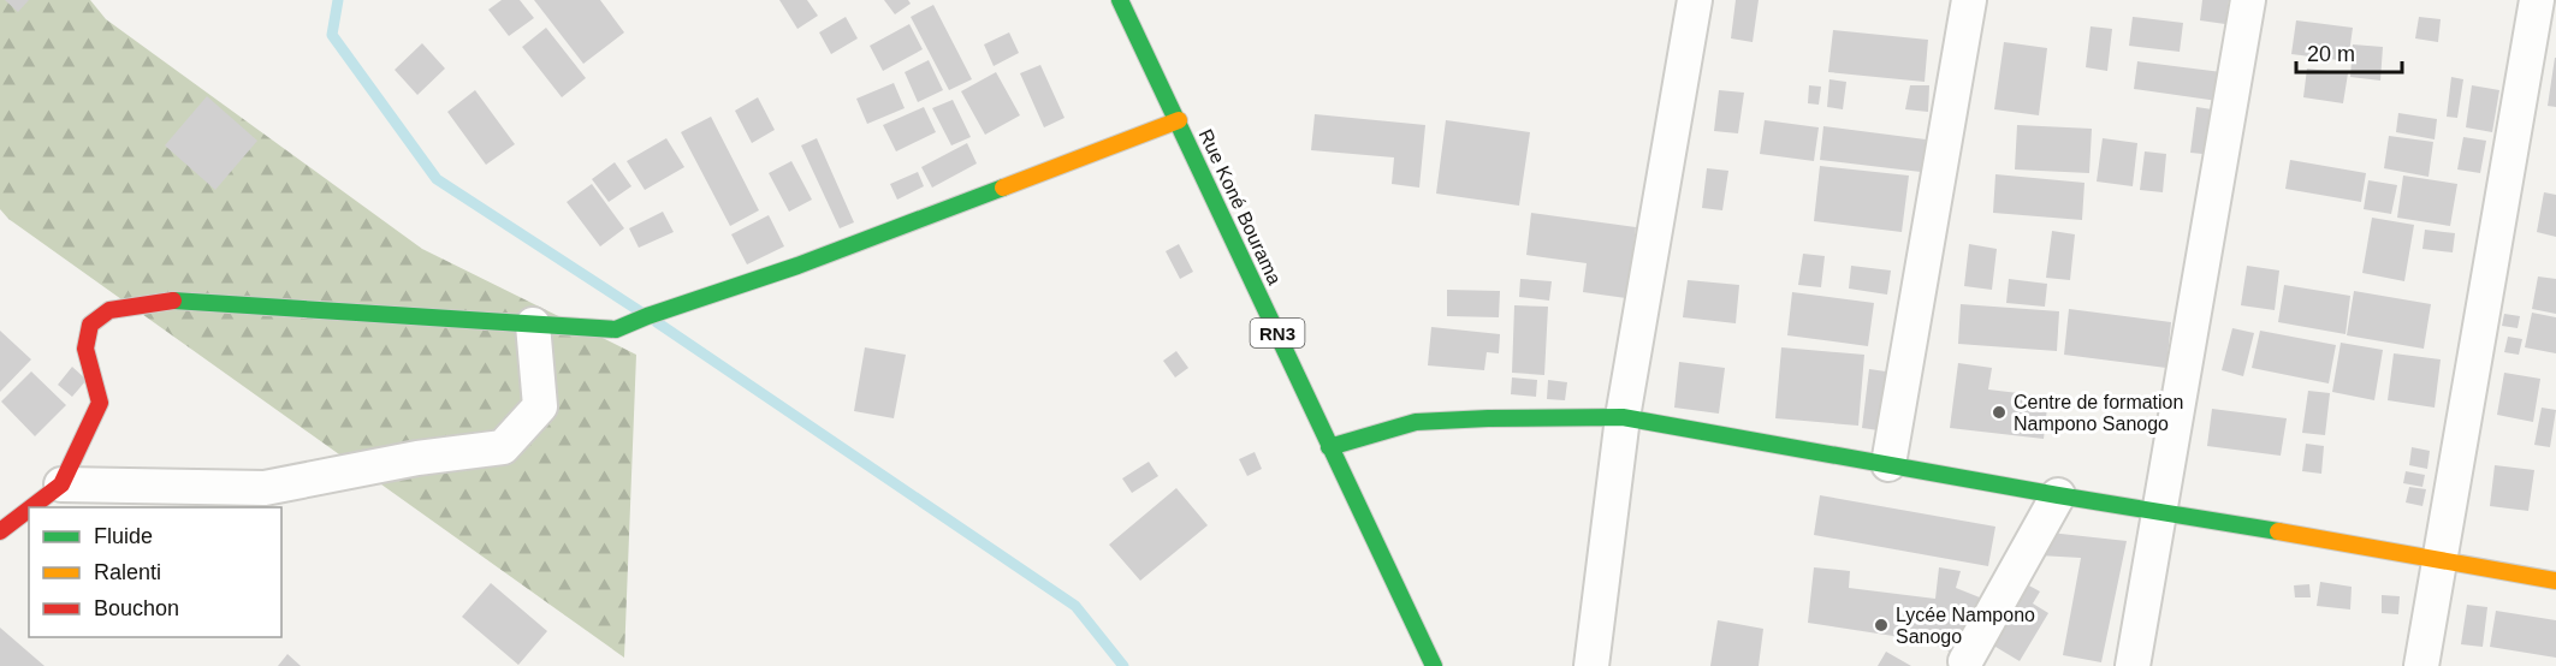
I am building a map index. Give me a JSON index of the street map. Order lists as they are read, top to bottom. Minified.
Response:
{"streets":{"main road":["Rue Koné Bourama","RN3"]},"places":["Centre de formation Nampono Sanogo","Lycée Nampono Sanogo"],"legend":["Fluide","Ralenti","Bouchon"],"scale_bar":"20 m"}
